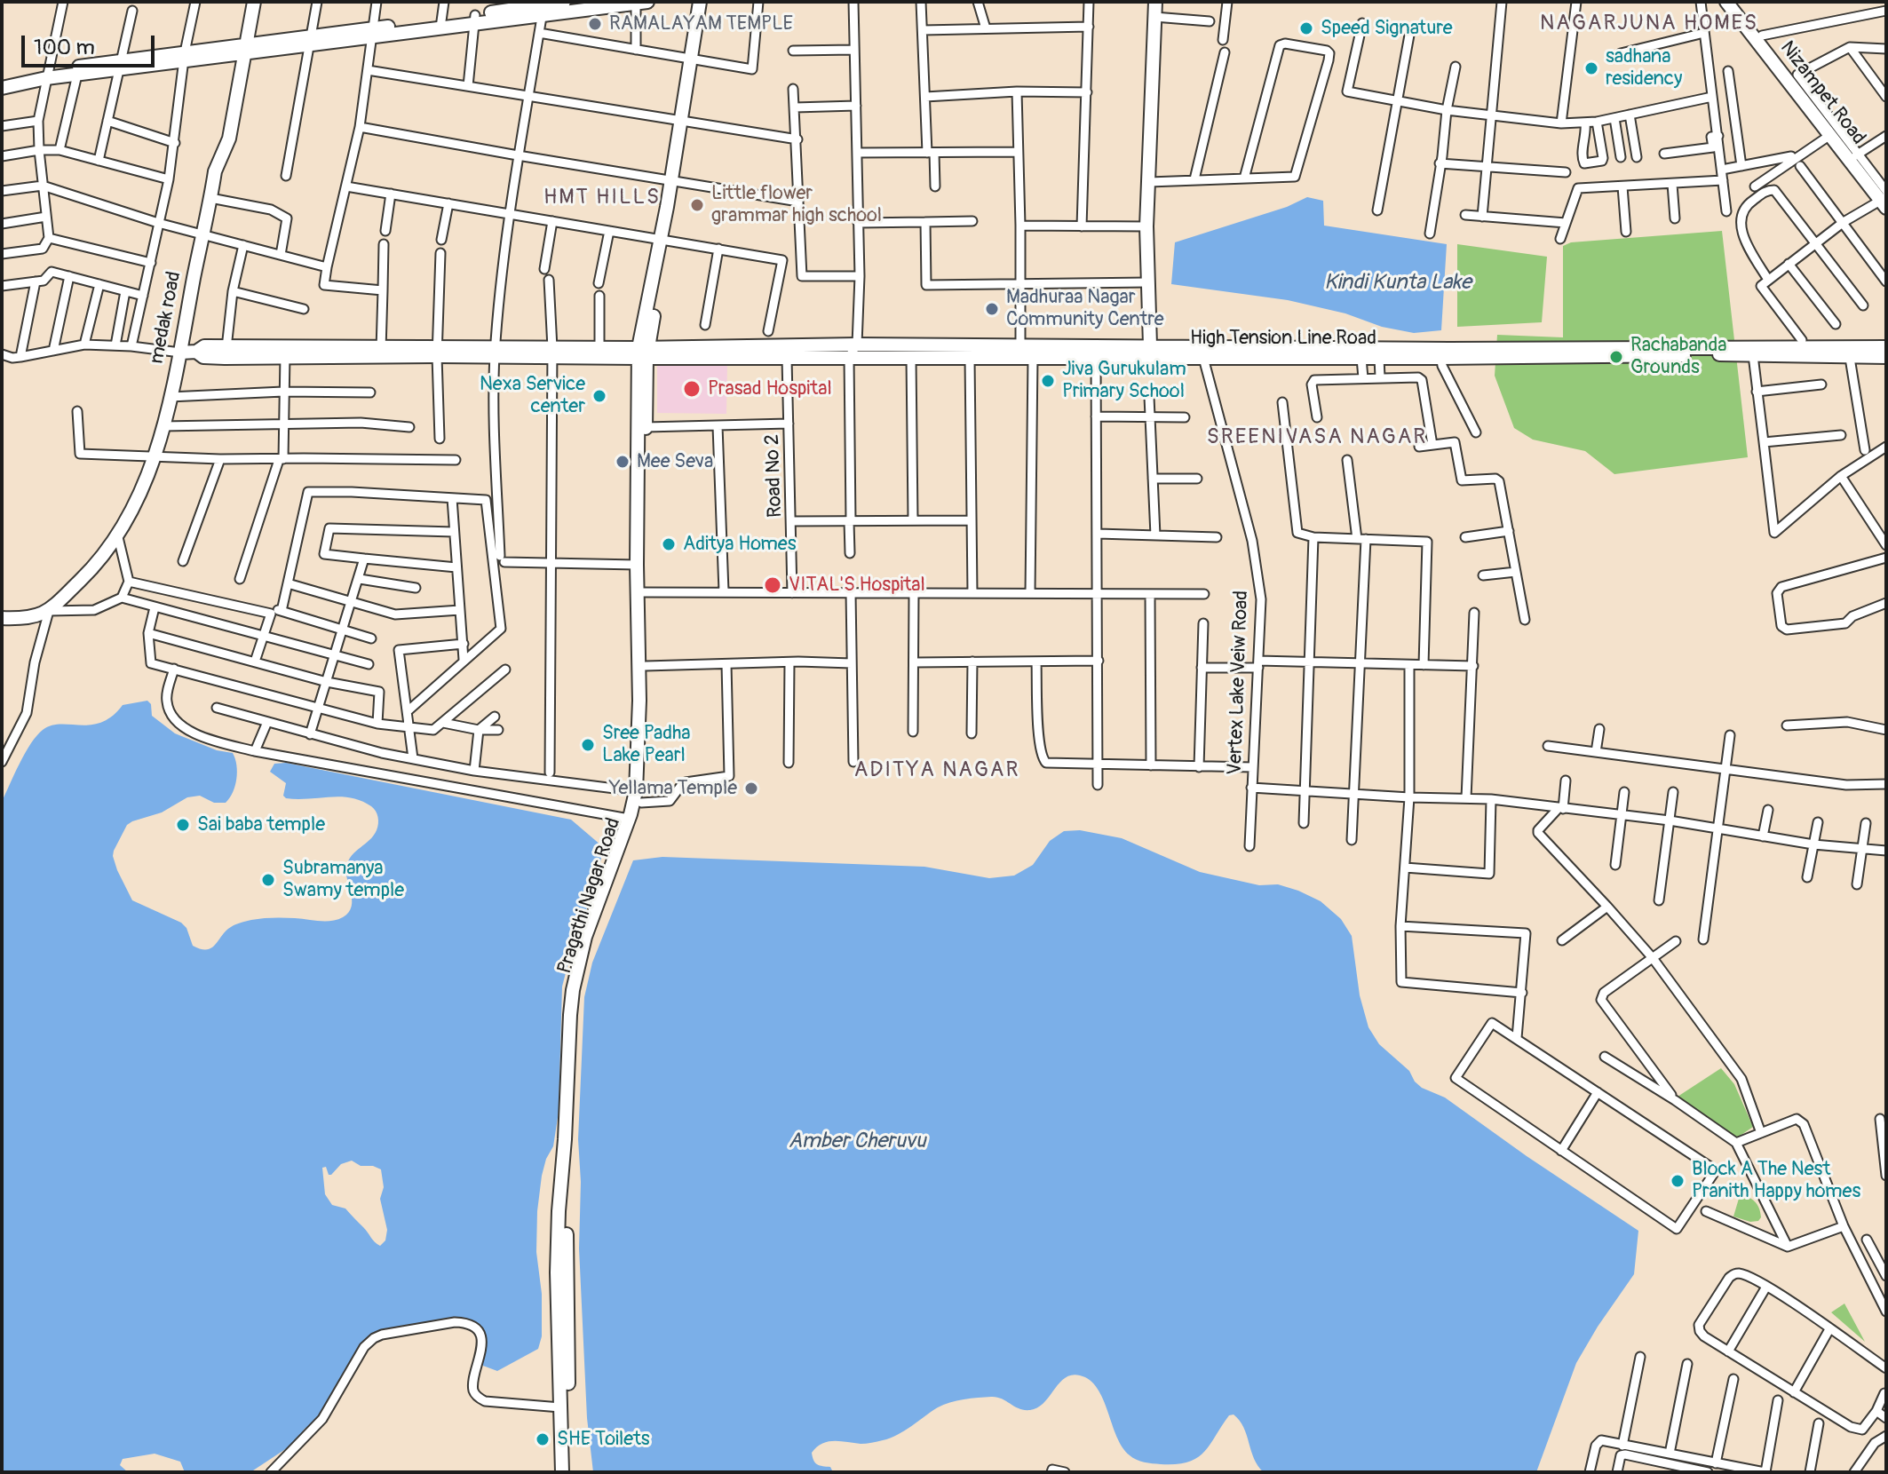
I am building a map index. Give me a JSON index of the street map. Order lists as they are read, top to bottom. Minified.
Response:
{"streets":{"main road":["Nizampet Road","medak road","High Tension Line Road","Pragathi Nagar Road"],"street":["Road No 2","Vertex Lake Veiw Road"]},"crossings":[["High Tension Line Road","Road No 2"],["High Tension Line Road","Vertex Lake Veiw Road"]],"districts":["NAGARJUNA HOMES","HMT HILLS","SREENIVASA NAGAR","ADITYA NAGAR"],"water":["Kindi Kunta Lake","Amber Cheruvu"],"places":["RAMALAYAM TEMPLE","Speed Signature","sadhana residency","Little flower grammar high school","Madhuraa Nagar Community Centre","Rachabanda Grounds","Jiva Gurukulam Primary School","Prasad Hospital","Nexa Service center","Mee Seva","Aditya Homes","VITAL'S Hospital","Sree Padha Lake Pearl","Yellama Temple","Sai baba temple","Subramanya Swamy temple","Block A The Nest Pranith Happy homes","SHE Toilets"],"scale_bar":"100 m"}
